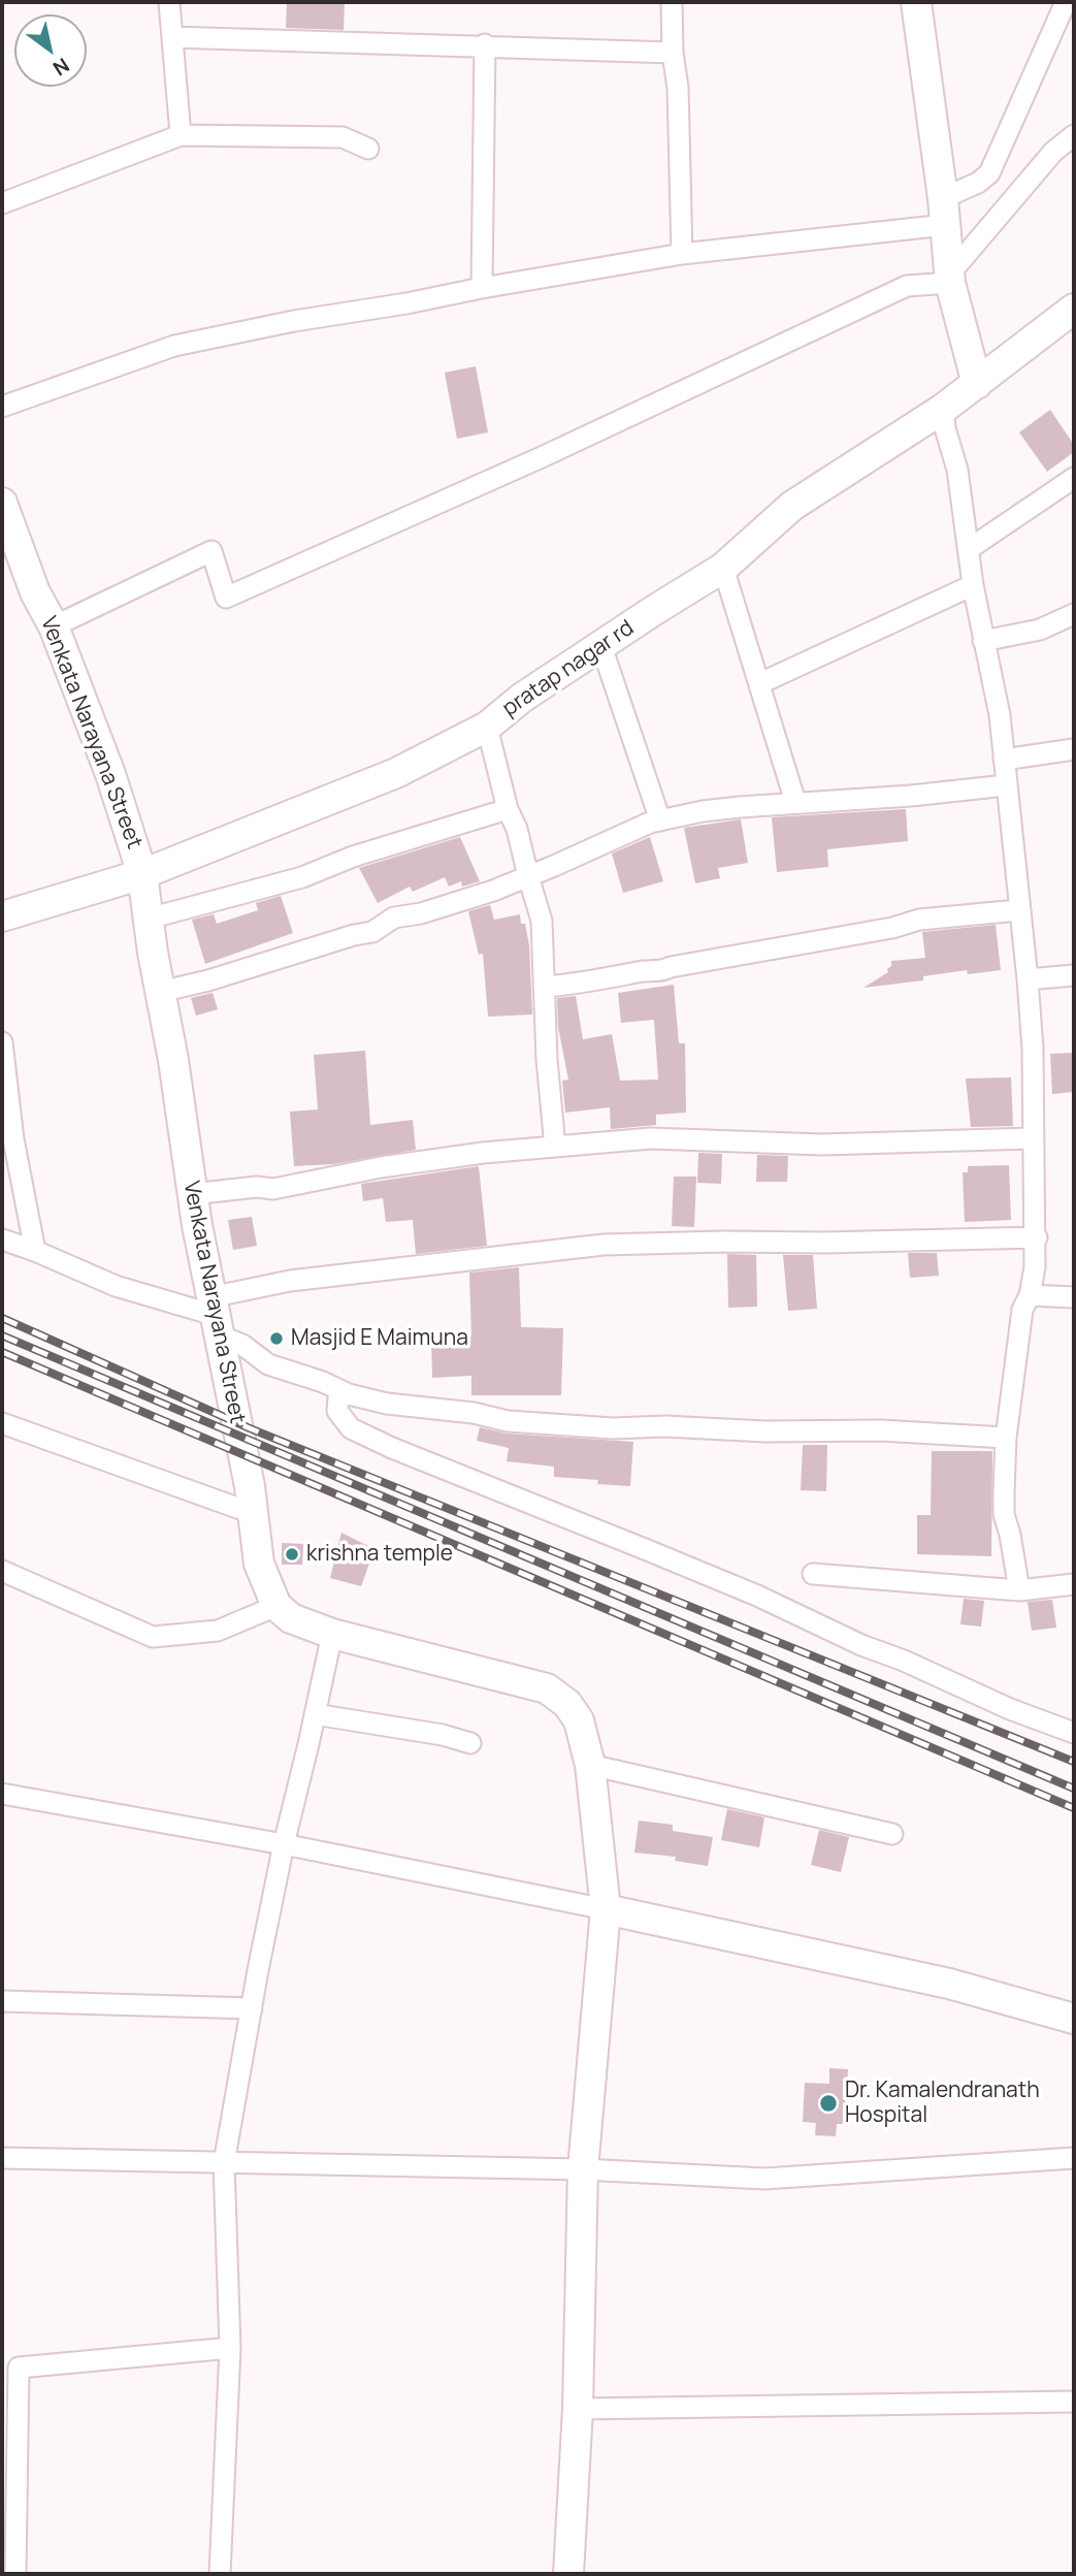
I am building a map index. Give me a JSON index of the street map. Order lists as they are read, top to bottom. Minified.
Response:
{"streets":{"street":["pratap nagar rd","Venkata Narayana Street"]},"crossings":[["pratap nagar rd","Venkata Narayana Street"]],"places":["Masjid E Maimuna","krishna temple","Dr. Kamalendranath Hospital"],"north":"bottom right"}
